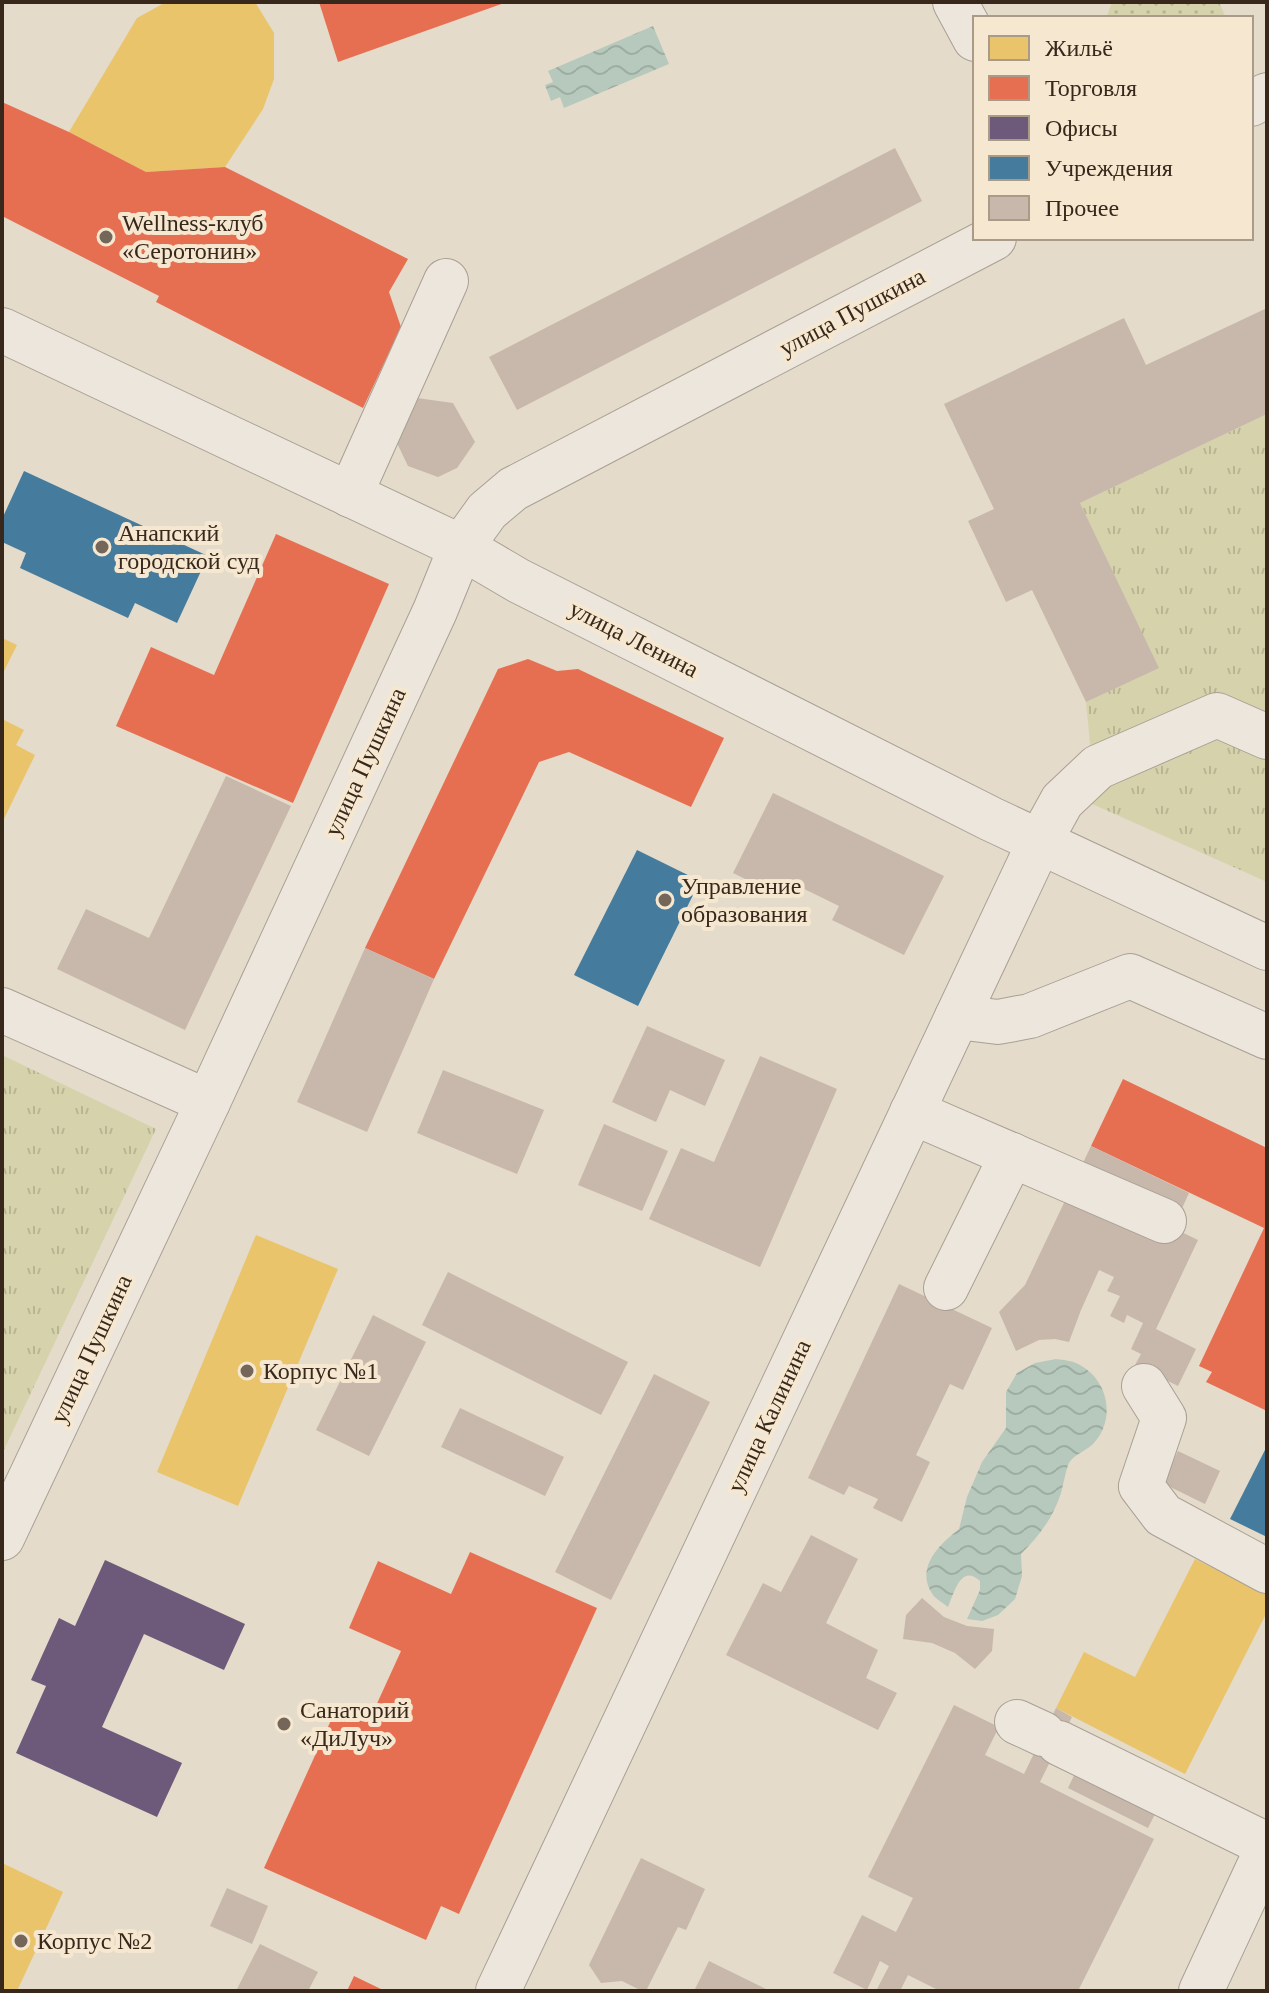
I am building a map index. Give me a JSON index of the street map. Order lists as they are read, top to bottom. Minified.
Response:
{"streets":{"street":["улица Пушкина","улица Ленина","улица Калинина"]},"crossings":[["улица Пушкина","улица Ленина"],["улица Ленина","улица Калинина"]],"places":["Wellness-клуб «Серотонин»","Анапский городской суд","Управление образования","Корпус №1","Санаторий «ДиЛуч»","Корпус №2"],"legend":["Жильё","Торговля","Офисы","Учреждения","Прочее"]}
